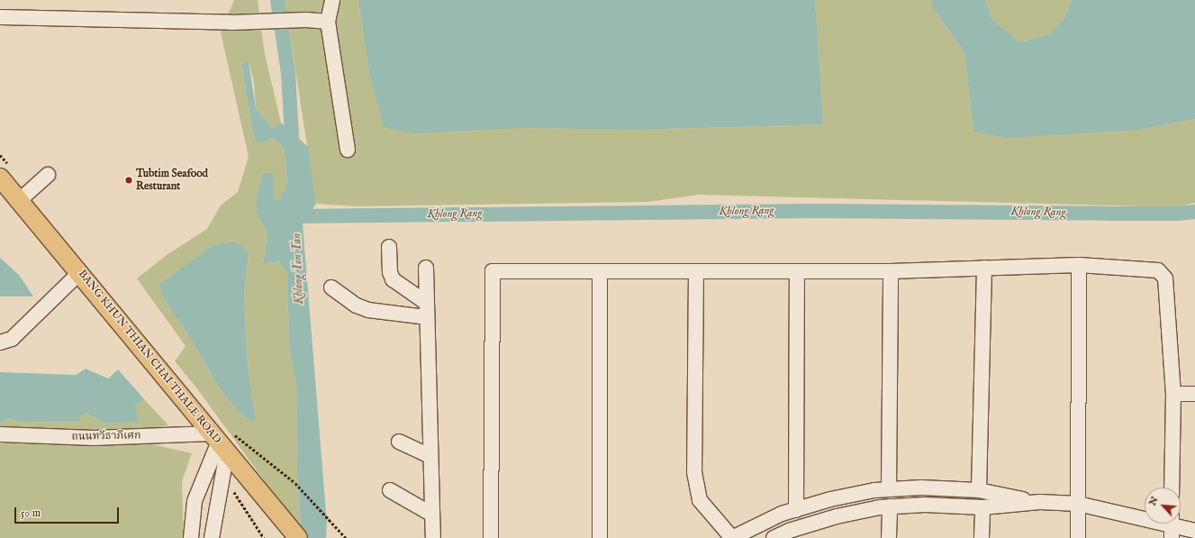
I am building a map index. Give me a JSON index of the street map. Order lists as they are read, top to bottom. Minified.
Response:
{"streets":{"main road":["BANG KHUN THIAN CHAI THALE ROAD"],"street":["ถนนทวีธาภิเศก"]},"crossings":[["BANG KHUN THIAN CHAI THALE ROAD","ถนนทวีธาภิเศก"]],"water":["Khlong Rang","Khlong Ton Tan"],"places":["Tubtim Seafood Resturant"],"scale_bar":"50 m","north":"top left"}
